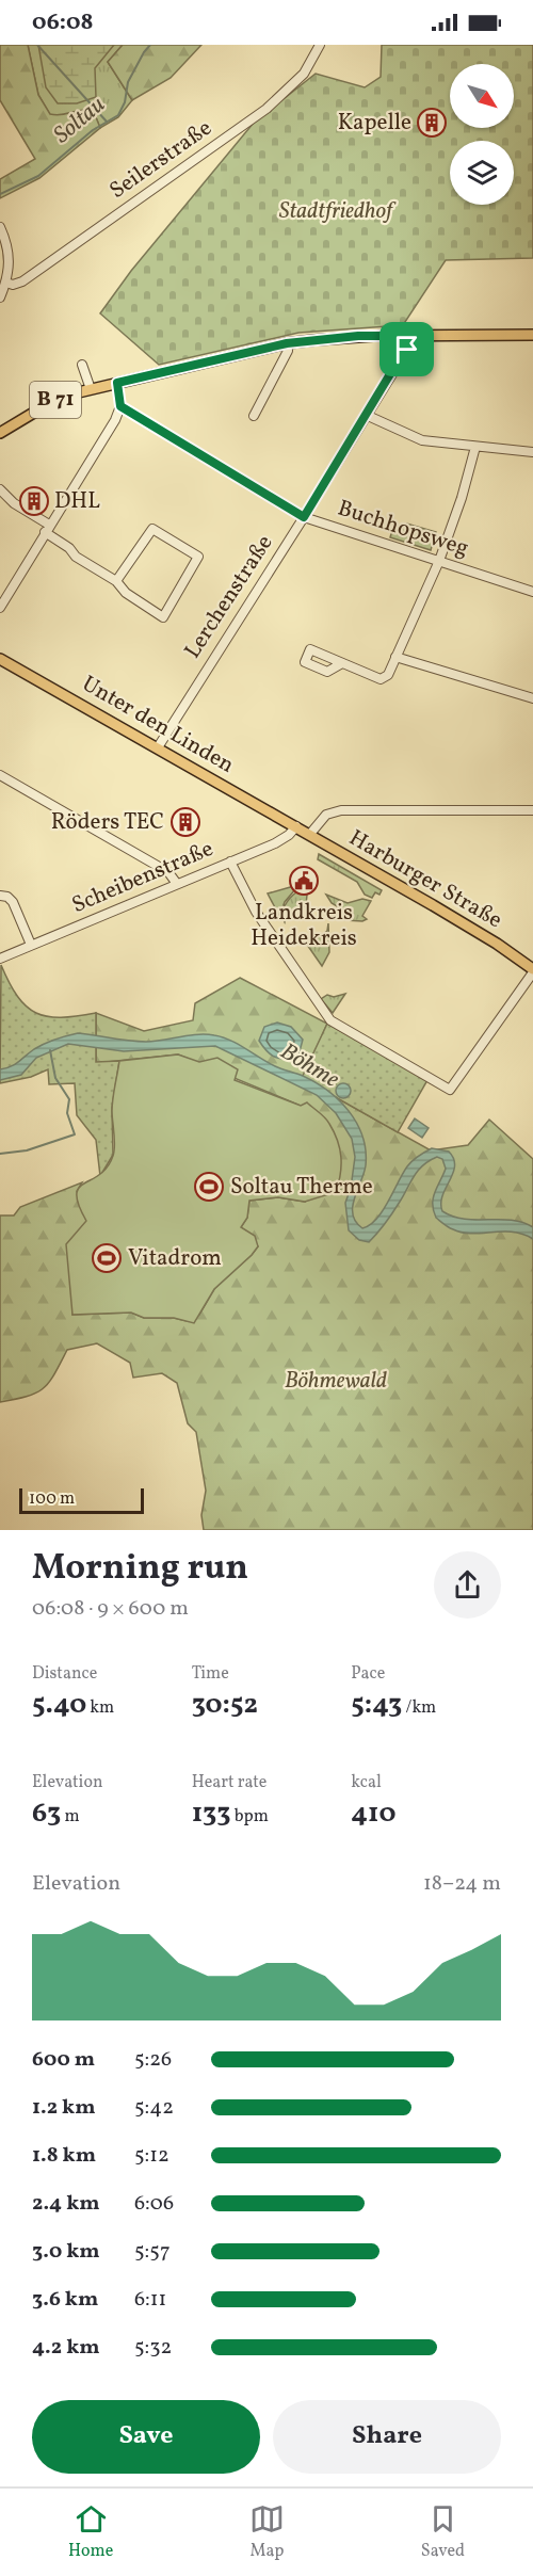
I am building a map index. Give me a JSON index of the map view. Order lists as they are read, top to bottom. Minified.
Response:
{"streets":{"main road":["B 71","Unter den Linden","Harburger Straße"],"street":["Seilerstraße","Buchhopsweg","Lerchenstraße","Scheibenstraße"]},"crossings":[["B 71","Lerchenstraße"],["Buchhopsweg","Lerchenstraße"],["Lerchenstraße","Unter den Linden"],["Unter den Linden","Scheibenstraße"],["Unter den Linden","Harburger Straße"],["Scheibenstraße","Harburger Straße"]],"water":["Soltau","Böhme"],"parks":["Stadtfriedhof","Böhmewald"],"places":{"building":["Kapelle","DHL","Röders TEC"],"public building":["Landkreis Heidekreis"],"sports":["Soltau Therme","Vitadrom"]},"scale_bar":"100 m","north":"bottom right","page":{"status":"06:08","scale":"100 m","heading":["Morning run","06:08 · 9 × 600 m"],"stats":[["Distance","5.40 km"],["Time","30:52"],["Pace","5:43 /km"],["Elevation","63 m"],["Heart rate","133 bpm"],["kcal","410"]],"chart":["Elevation","18–24 m"],"list":[{"name":"600 m","note":"5:26"},{"name":"1.2 km","note":"5:42"},{"name":"1.8 km","note":"5:12"},{"name":"2.4 km","note":"6:06"},{"name":"3.0 km","note":"5:57"},{"name":"3.6 km","note":"6:11"},{"name":"4.2 km","note":"5:32"}],"buttons":["Save","Share"],"tabs":["Home","Map","Saved"]}}
